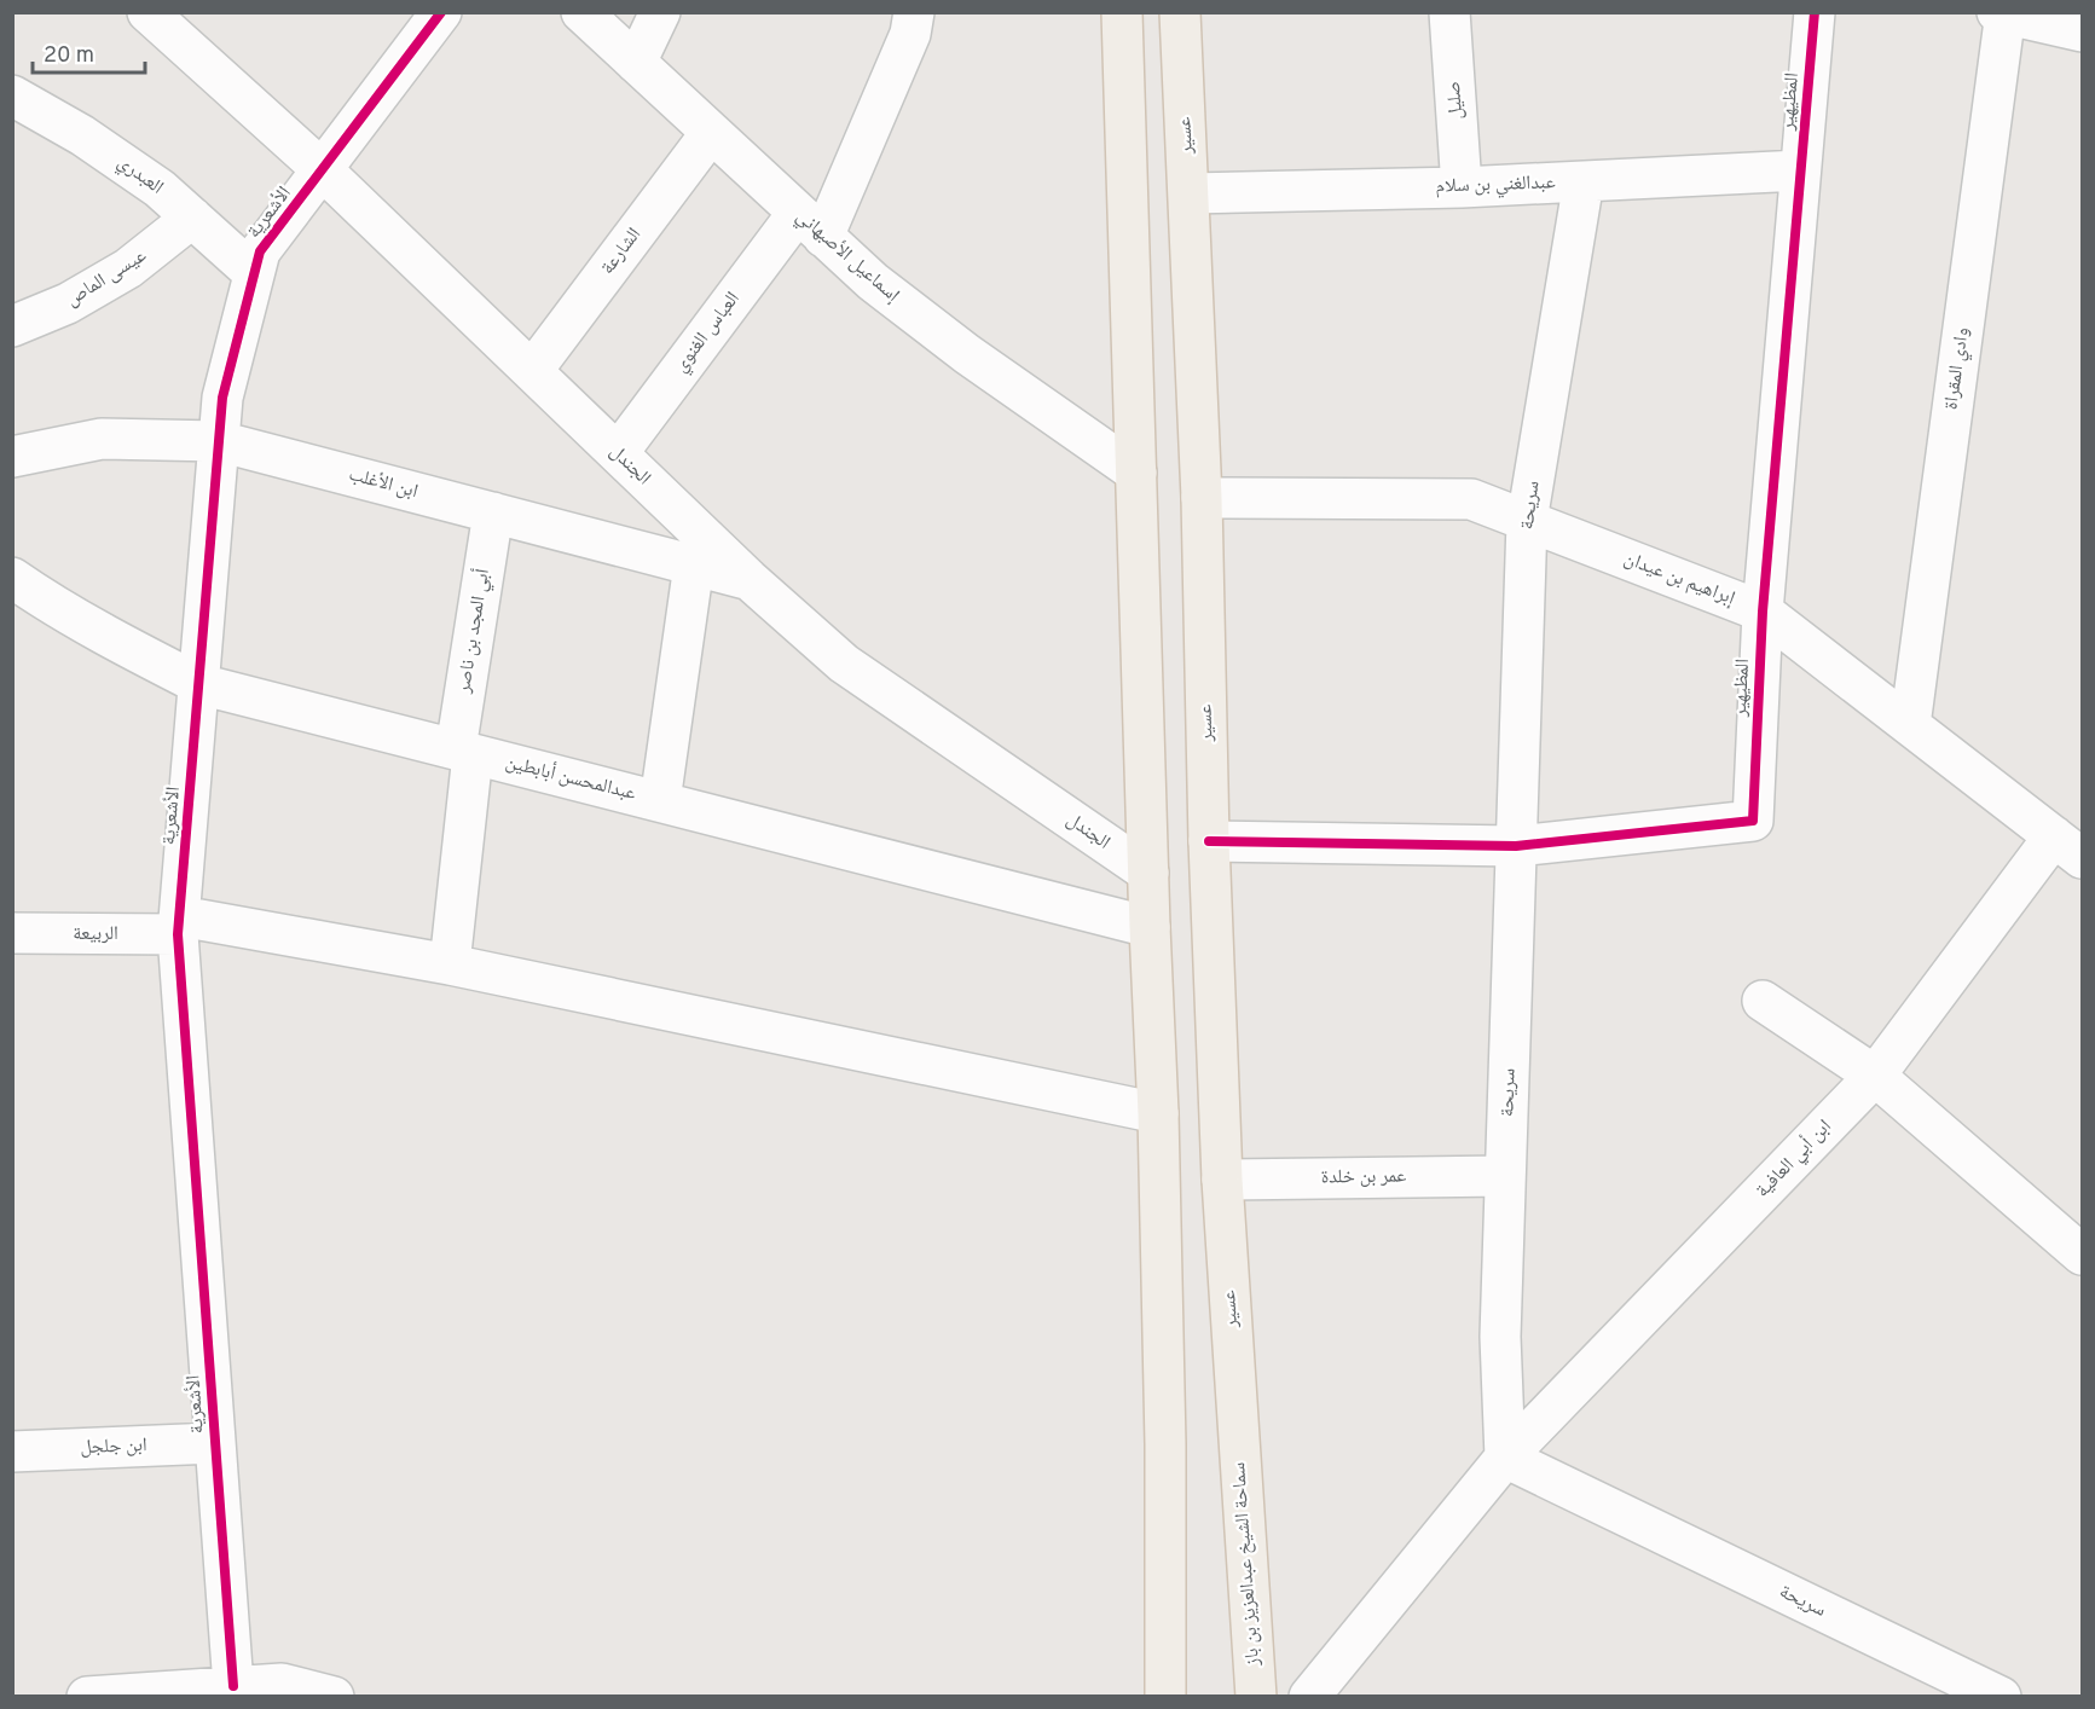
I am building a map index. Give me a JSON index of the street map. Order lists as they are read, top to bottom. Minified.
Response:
{"streets":{"main road":["عسير","سماحة الشيخ عبدالعزيز بن باز"],"street":["صليل","المظيهير","العبدري","عبدالغني بن سلام","الأشعرية","الشارعة","إسماعيل الأصبهاني","عيسى الماص","العباس الغنوي","وادي المقراة","الجندل","ابن الأغلب","سريحة","إبراهيم بن عيدان","أبي المجد بن ناصر","عبدالمحسن أبابطين","الربيعة","ابن أبي العافية","عمر بن خلدة","ابن جلجل"]},"crossings":[["صليل","عبدالغني بن سلام"],["المظيهير","عسير"],["المظيهير","عبدالغني بن سلام"],["المظيهير","سريحة"],["المظيهير","إبراهيم بن عيدان"],["عسير","عبدالغني بن سلام"],["عسير","إبراهيم بن عيدان"],["عسير","عمر بن خلدة"],["عسير","سماحة الشيخ عبدالعزيز بن باز"],["العبدري","الأشعرية"],["العبدري","عيسى الماص"],["عبدالغني بن سلام","سريحة"],["الأشعرية","الجندل"],["الأشعرية","ابن الأغلب"],["الأشعرية","عبدالمحسن أبابطين"],["الأشعرية","الربيعة"],["الأشعرية","ابن جلجل"],["الشارعة","إسماعيل الأصبهاني"],["الشارعة","الجندل"],["إسماعيل الأصبهاني","العباس الغنوي"],["العباس الغنوي","الجندل"],["وادي المقراة","إبراهيم بن عيدان"],["الجندل","ابن الأغلب"],["ابن الأغلب","أبي المجد بن ناصر"],["سريحة","إبراهيم بن عيدان"],["سريحة","ابن أبي العافية"],["سريحة","عمر بن خلدة"],["إبراهيم بن عيدان","ابن أبي العافية"],["أبي المجد بن ناصر","عبدالمحسن أبابطين"],["أبي المجد بن ناصر","الربيعة"]],"scale_bar":"20 m"}
